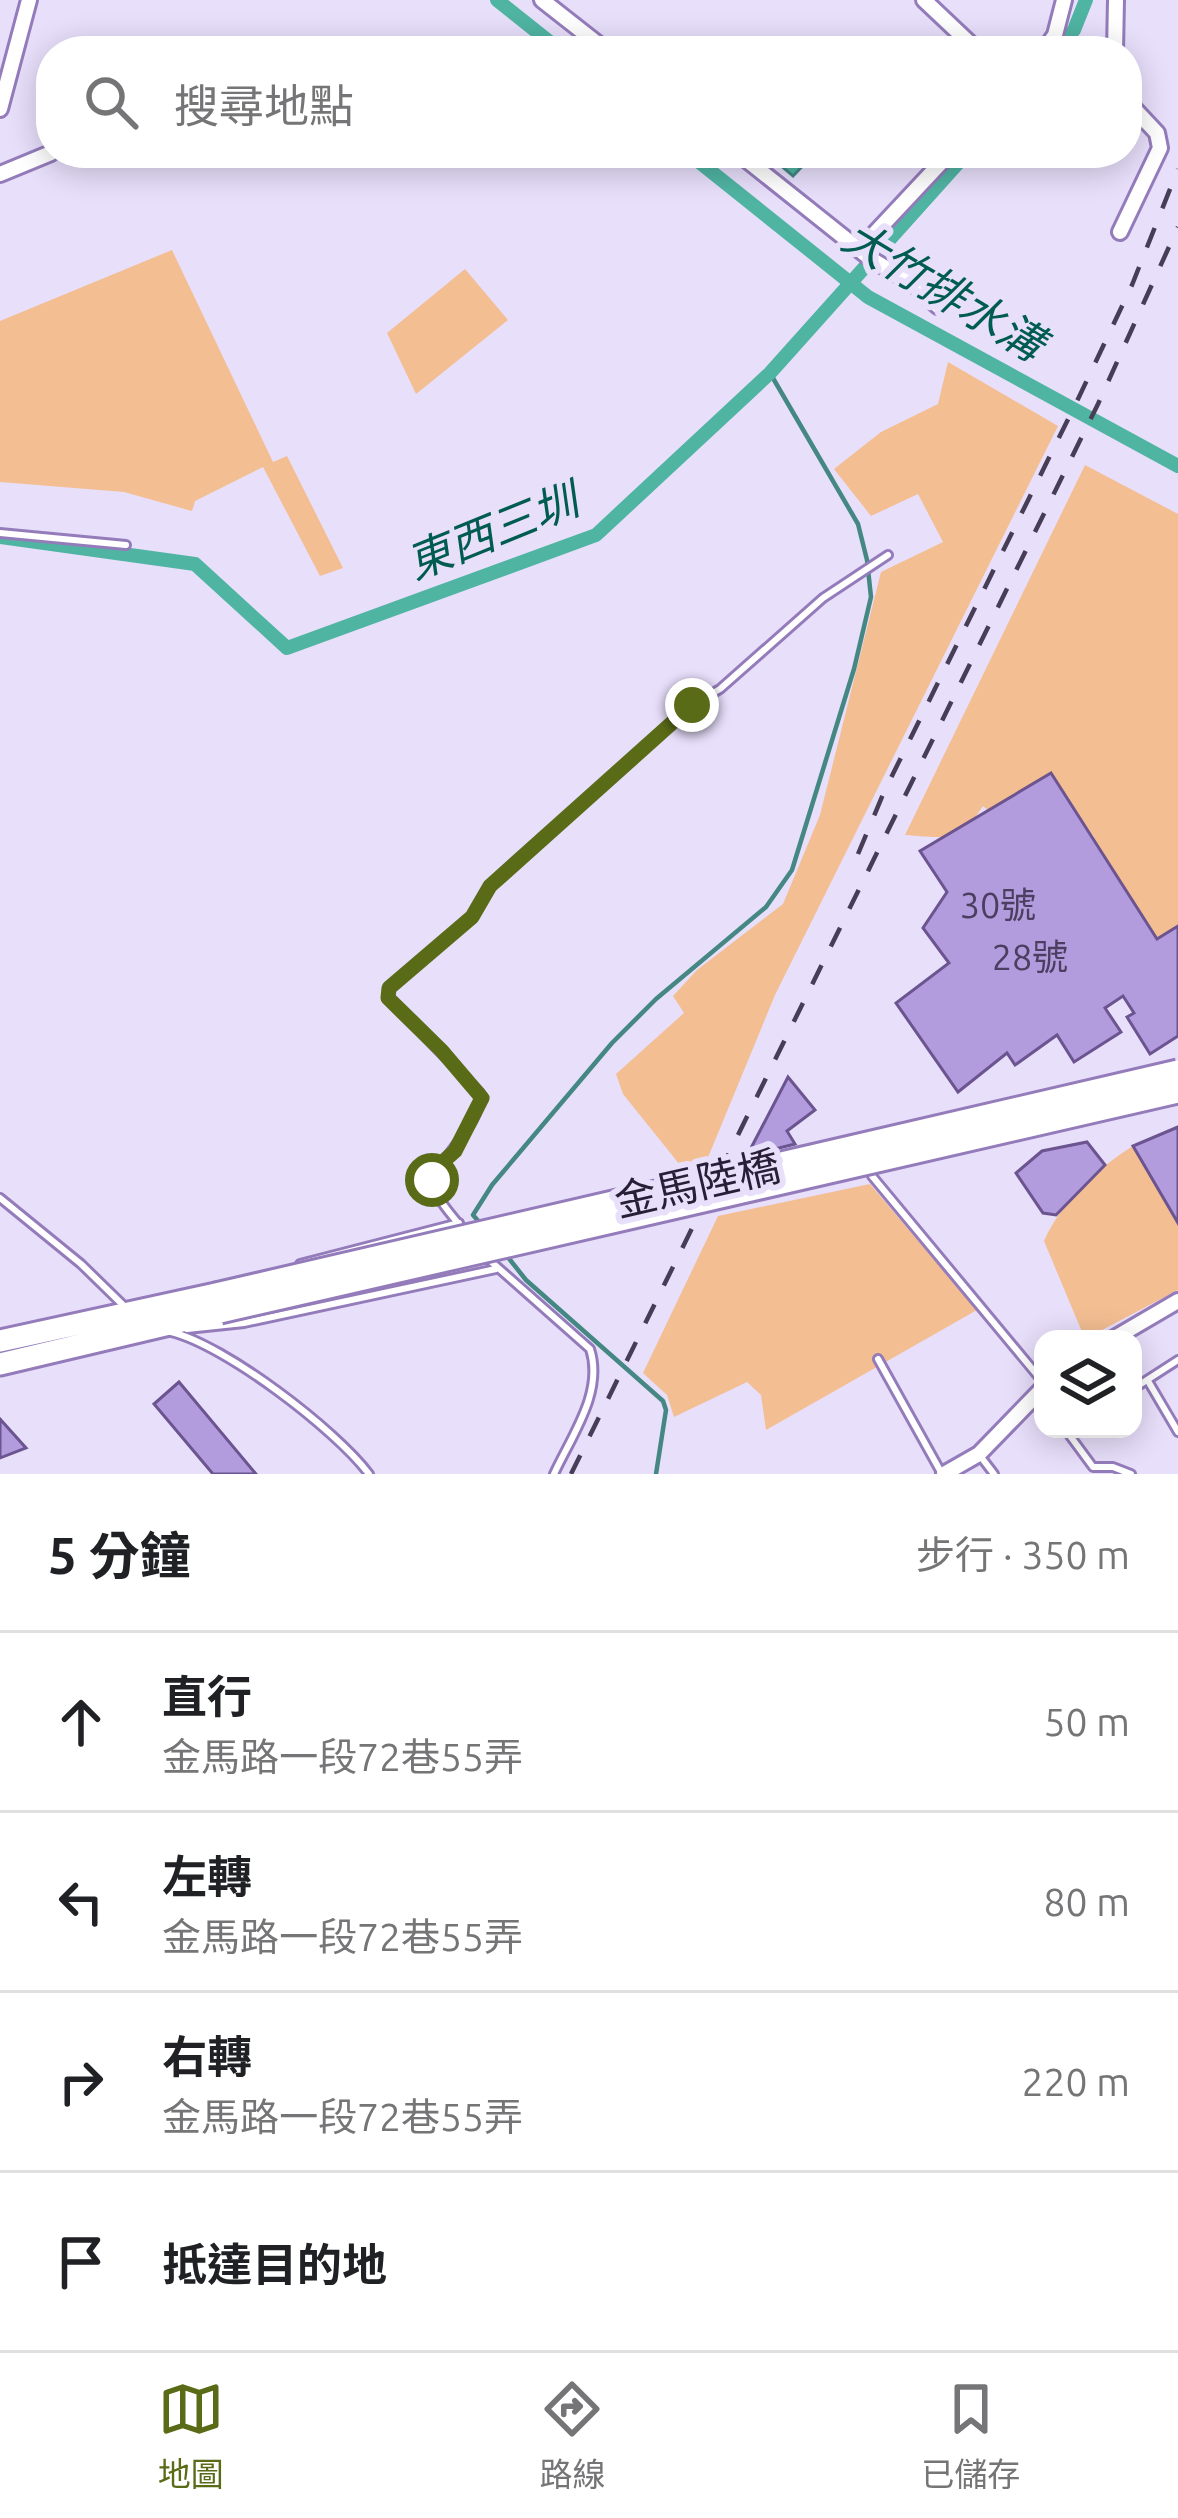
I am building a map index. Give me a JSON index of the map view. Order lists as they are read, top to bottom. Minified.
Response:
{"streets":{"main road":["金馬陸橋"]},"water":["大竹排水溝","東西三圳"],"house_numbers":["30號","28號"],"page":{"search":"搜尋地點","heading":["5 分鐘","步行 · 350 m"],"list":[["直行","金馬路一段72巷55弄","50 m"],["左轉","金馬路一段72巷55弄","80 m"],["右轉","金馬路一段72巷55弄","220 m"],"抵達目的地"],"nav":["地圖","路線","已儲存"]}}
